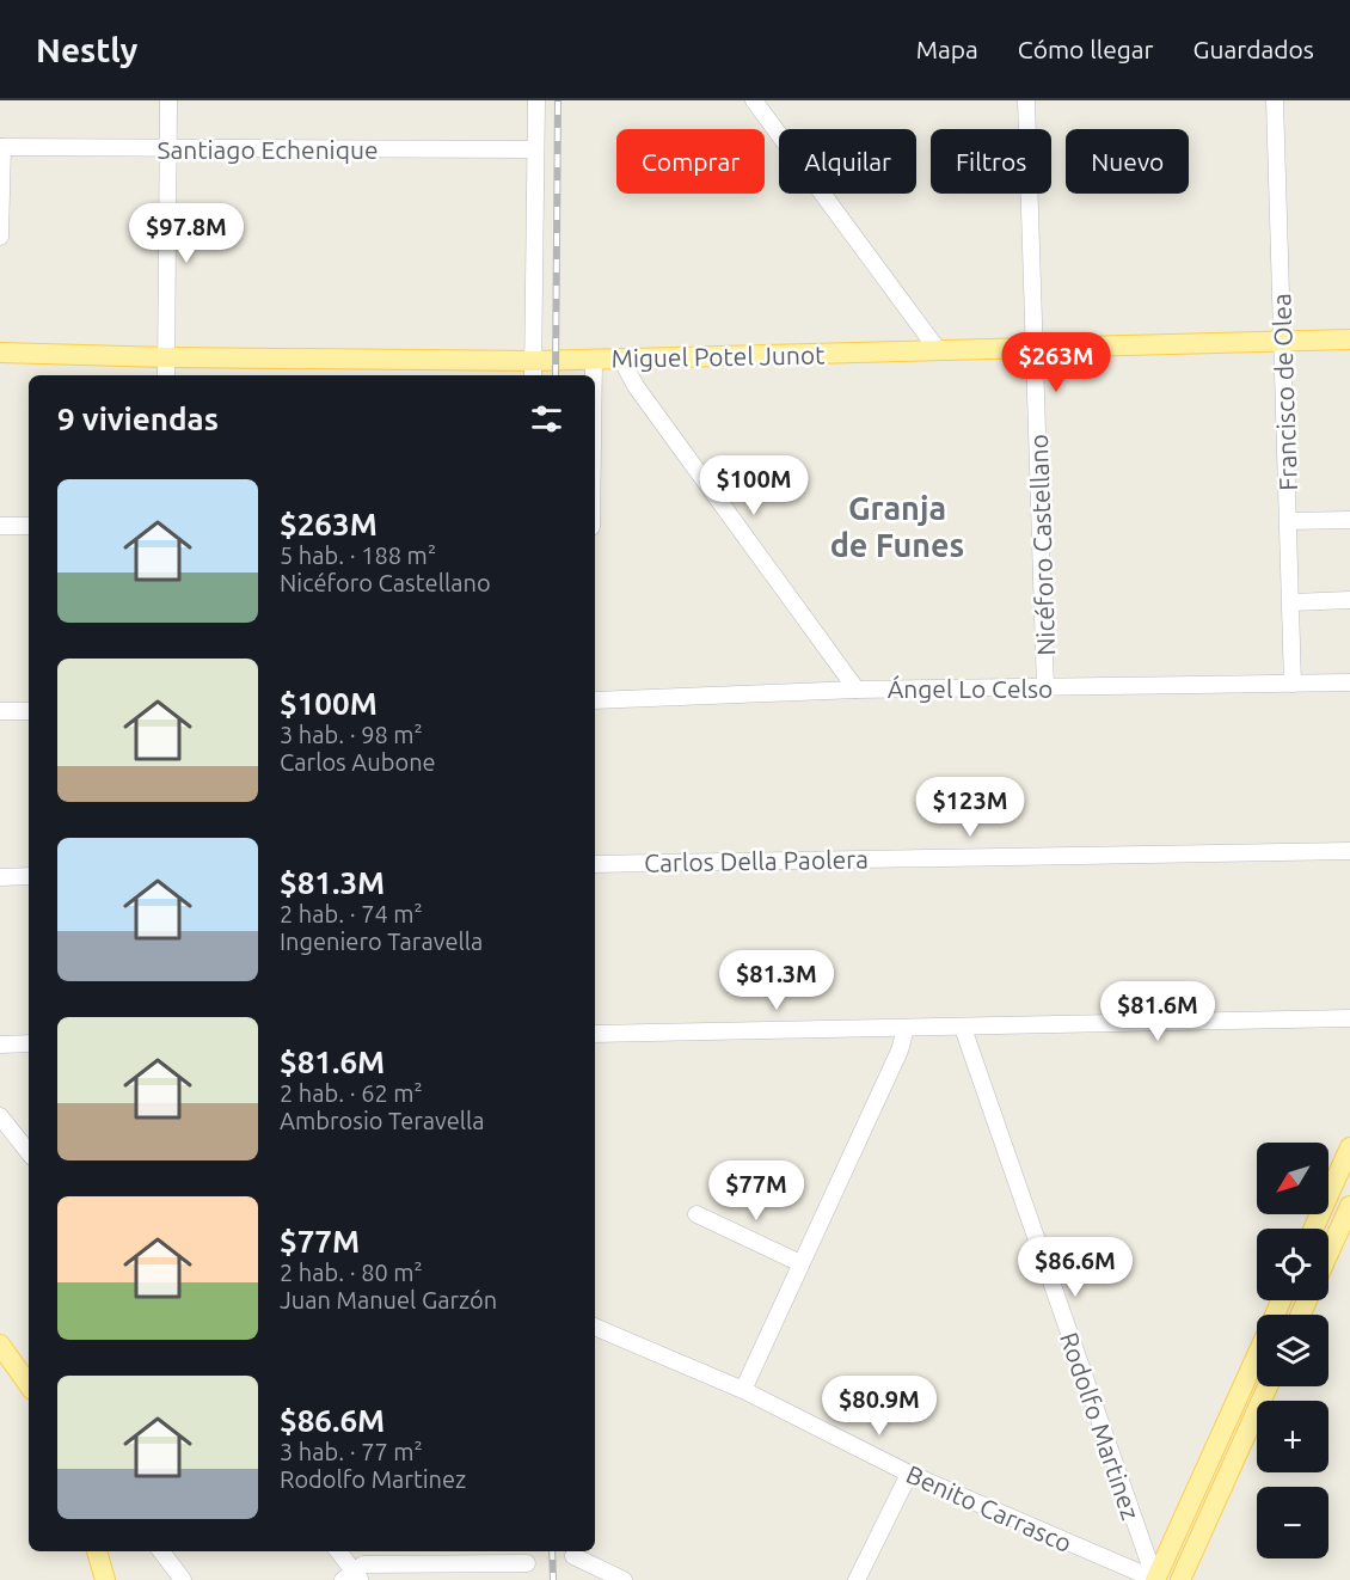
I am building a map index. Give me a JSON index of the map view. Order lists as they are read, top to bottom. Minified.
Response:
{"streets":{"main road":["Miguel Potel Junot"],"street":["Santiago Echenique","Francisco de Olea","Nicéforo Castellano","Ángel Lo Celso","Carlos Della Paolera","Rodolfo Martinez","Benito Carrasco"]},"crossings":[["Miguel Potel Junot","Francisco de Olea"],["Miguel Potel Junot","Nicéforo Castellano"],["Francisco de Olea","Ángel Lo Celso"],["Nicéforo Castellano","Ángel Lo Celso"],["Rodolfo Martinez","Benito Carrasco"]],"districts":["Granja de Funes"],"north":"bottom left","page":{"header":"Nestly","nav":["Mapa","Cómo llegar","Guardados"],"chip":["Comprar","Alquilar","Filtros","Nuevo"],"price":["$97.8M","$263M","$100M","$123M","$81.3M","$81.6M","$77M","$86.6M","$80.9M"],"heading":"9 viviendas","list":[{"name":"$263M","note":"5 hab. · 188 m² · Nicéforo Castellano"},{"name":"$100M","note":"3 hab. · 98 m² · Carlos Aubone"},{"name":"$81.3M","note":"2 hab. · 74 m² · Ingeniero Taravella"},{"name":"$81.6M","note":"2 hab. · 62 m² · Ambrosio Teravella"},{"name":"$77M","note":"2 hab. · 80 m² · Juan Manuel Garzón"},{"name":"$86.6M","note":"3 hab. · 77 m² · Rodolfo Martinez"}],"map_buttons":["+","−"]}}
